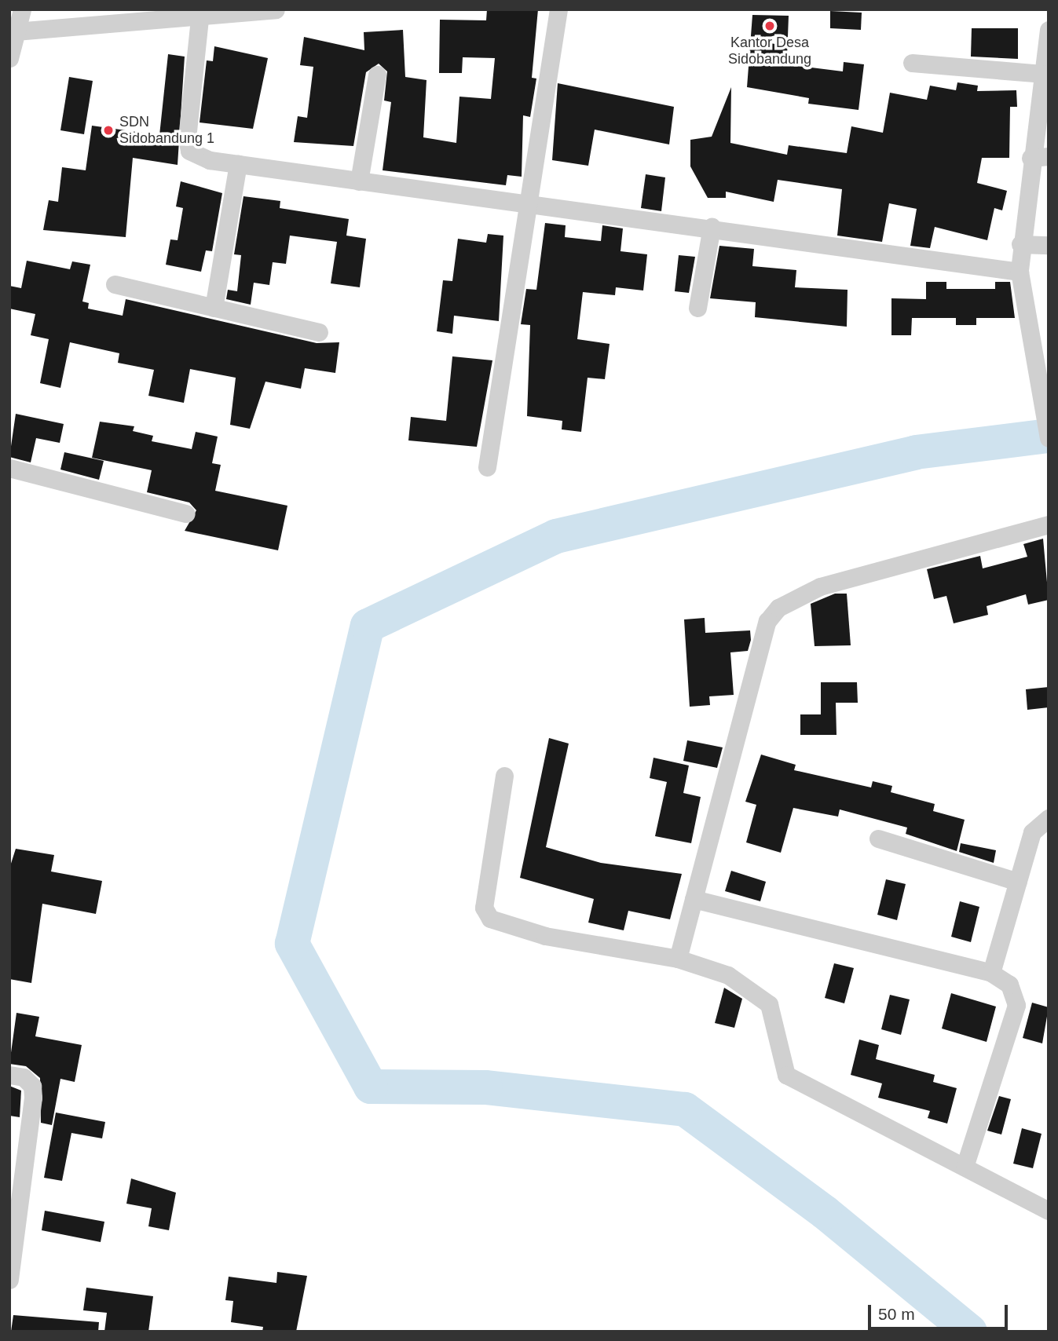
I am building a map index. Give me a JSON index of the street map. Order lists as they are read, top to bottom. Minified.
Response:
{"places":["Kantor Desa Sidobandung","SDN Sidobandung 1"],"scale_bar":"50 m"}
